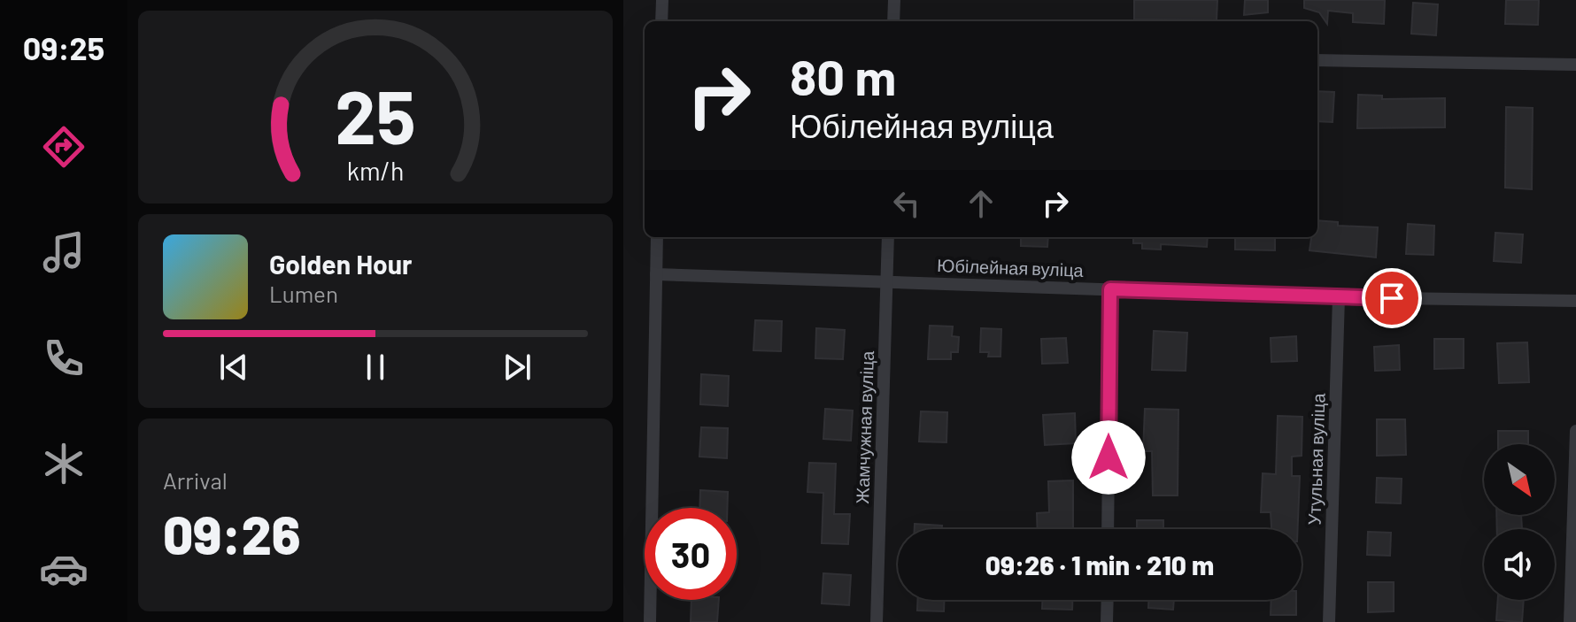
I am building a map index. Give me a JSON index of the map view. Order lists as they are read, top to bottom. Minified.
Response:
{"streets":{"street":["Юбілейная вуліца","Жамчужная вуліца","Утульная вуліца"]},"crossings":[["Юбілейная вуліца","Жамчужная вуліца"],["Юбілейная вуліца","Утульная вуліца"]],"north":"bottom right","page":{"tabs":"09:25","turn":["80 m","Юбілейная вуліца"],"song":["Golden Hour","Lumen"],"tile":["Arrival","09:26"],"limit":"30","trip":"09:26 · 1 min · 210 m","gauge":["25","km/h"]}}
